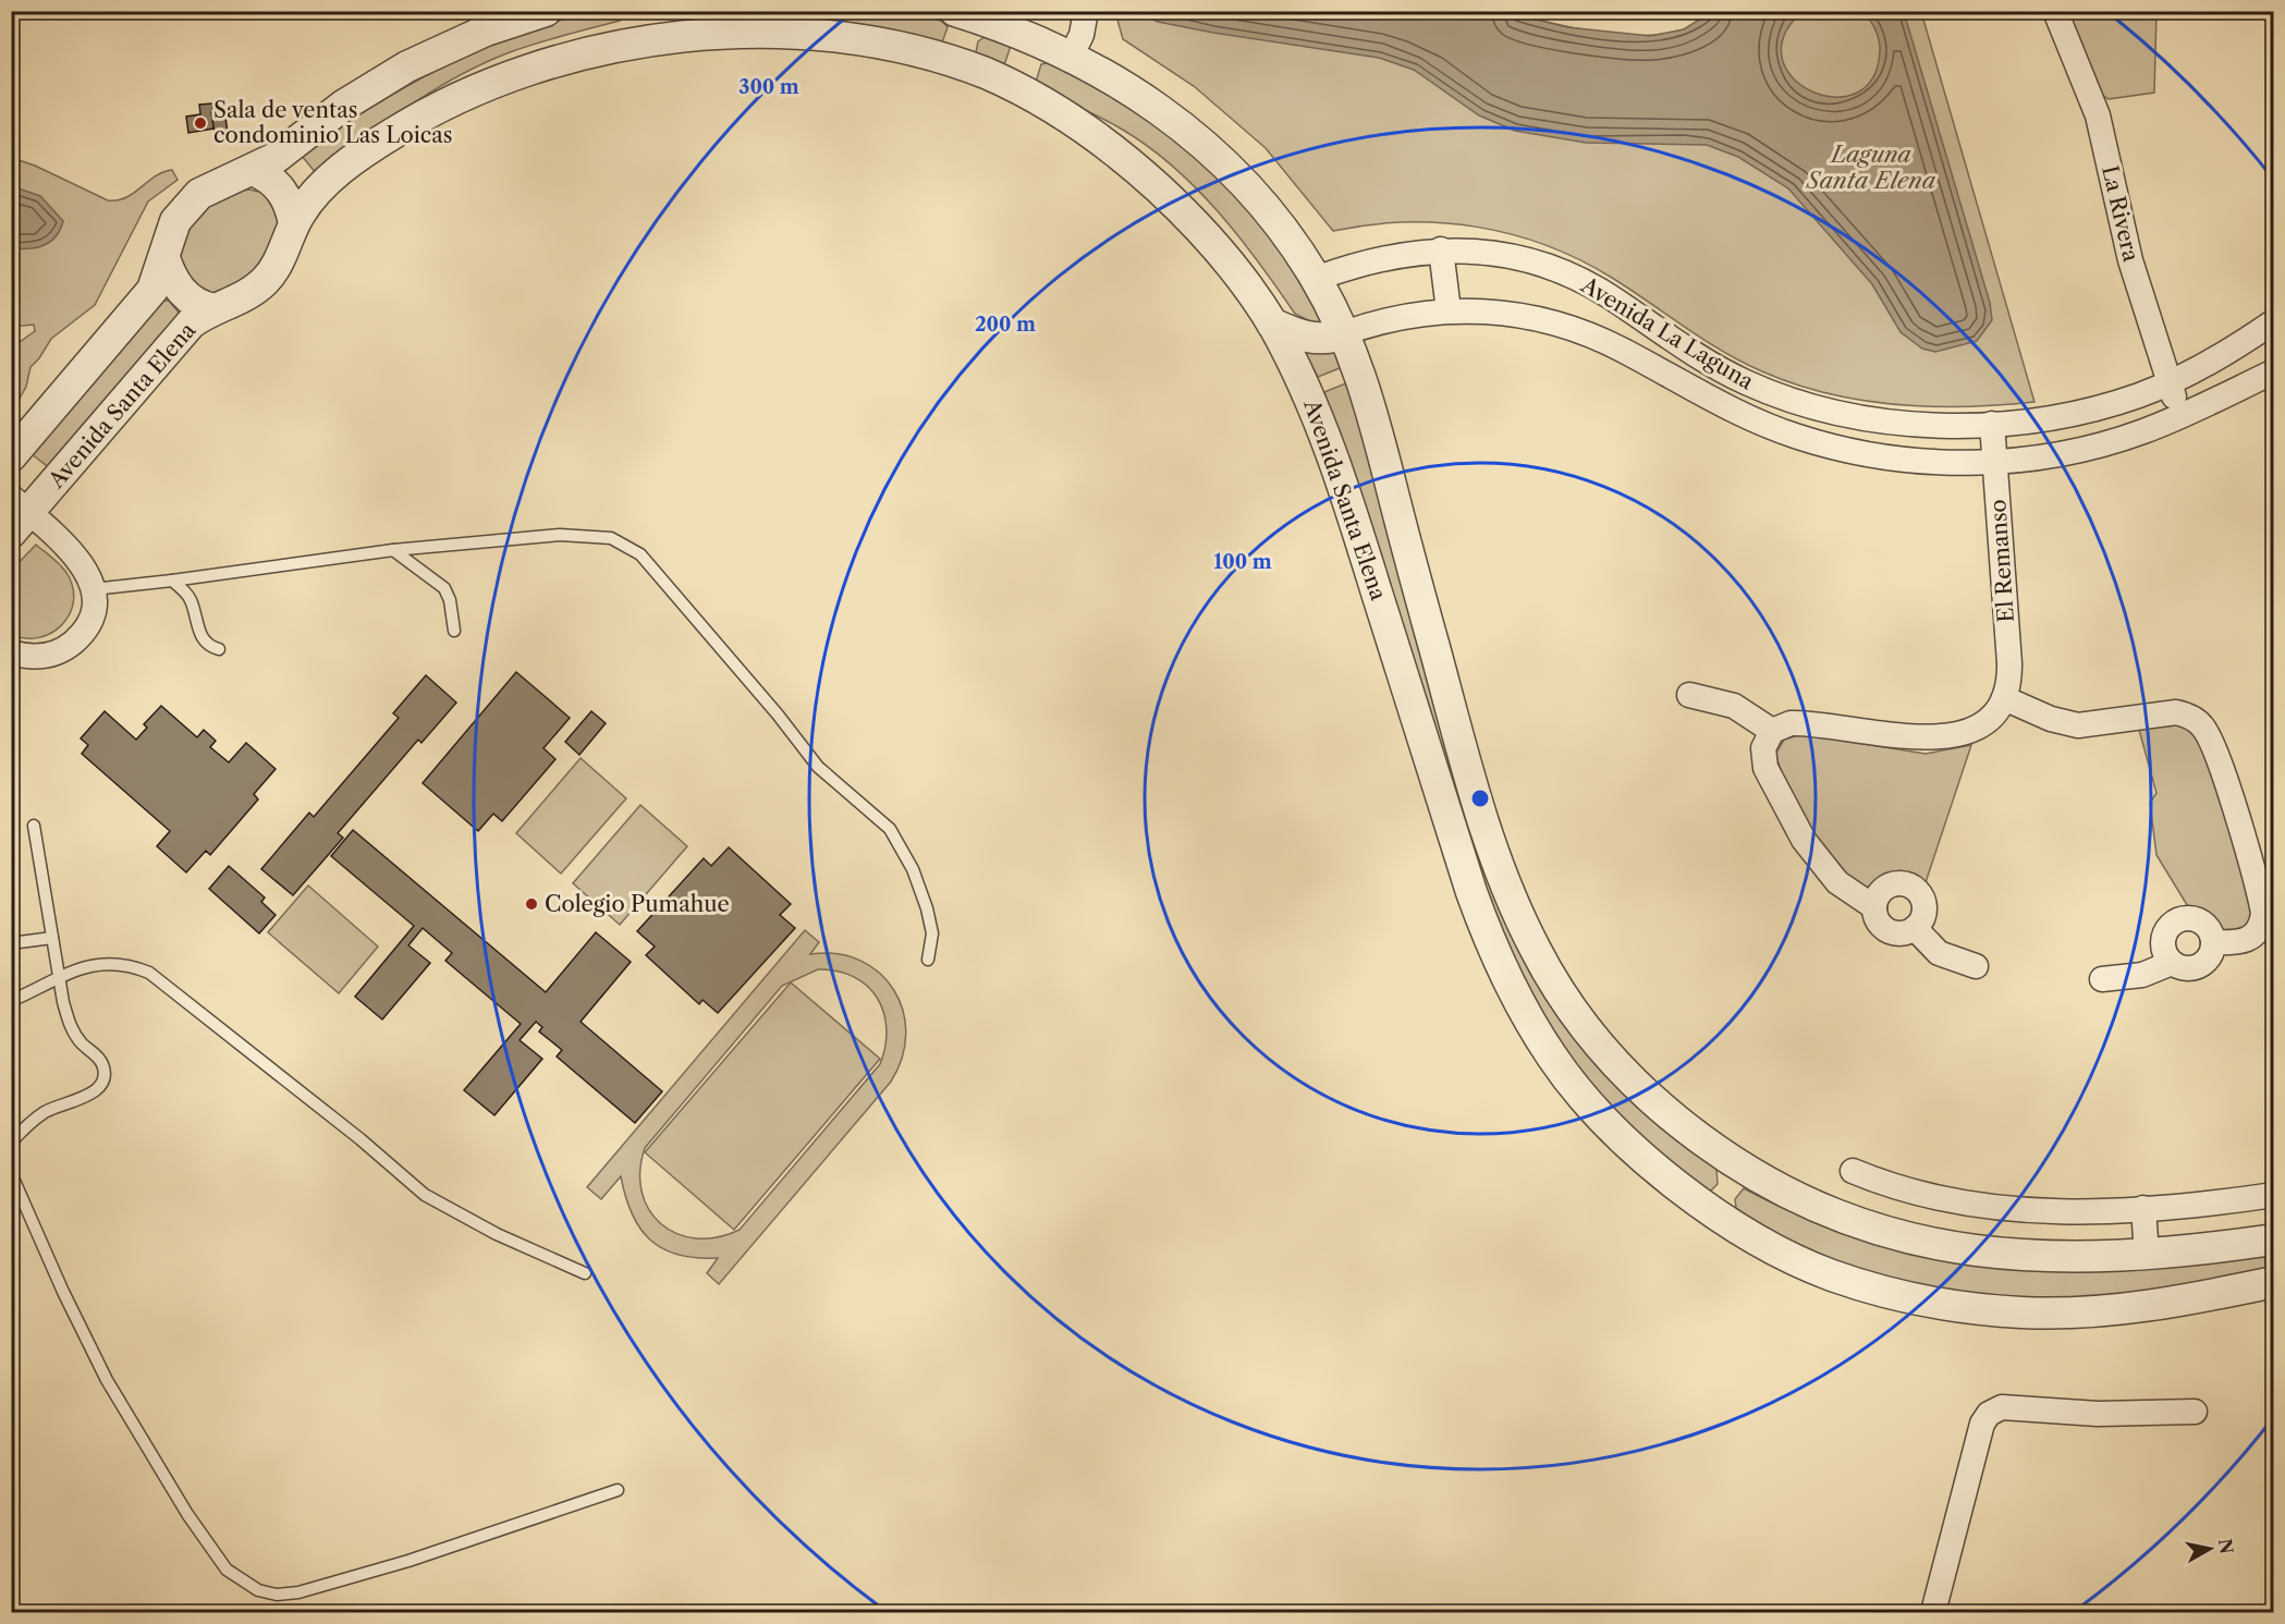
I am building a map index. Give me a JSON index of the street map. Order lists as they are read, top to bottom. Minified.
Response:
{"streets":{"street":["La Rivera","Avenida La Laguna","Avenida Santa Elena","El Remanso"]},"crossings":[["La Rivera","Avenida La Laguna"],["Avenida La Laguna","Avenida Santa Elena"],["Avenida La Laguna","El Remanso"]],"water":["Laguna Santa Elena"],"places":["Sala de ventas condominio Las Loicas","Colegio Pumahue"],"north":"right","rings":["300 m","200 m","100 m"]}
